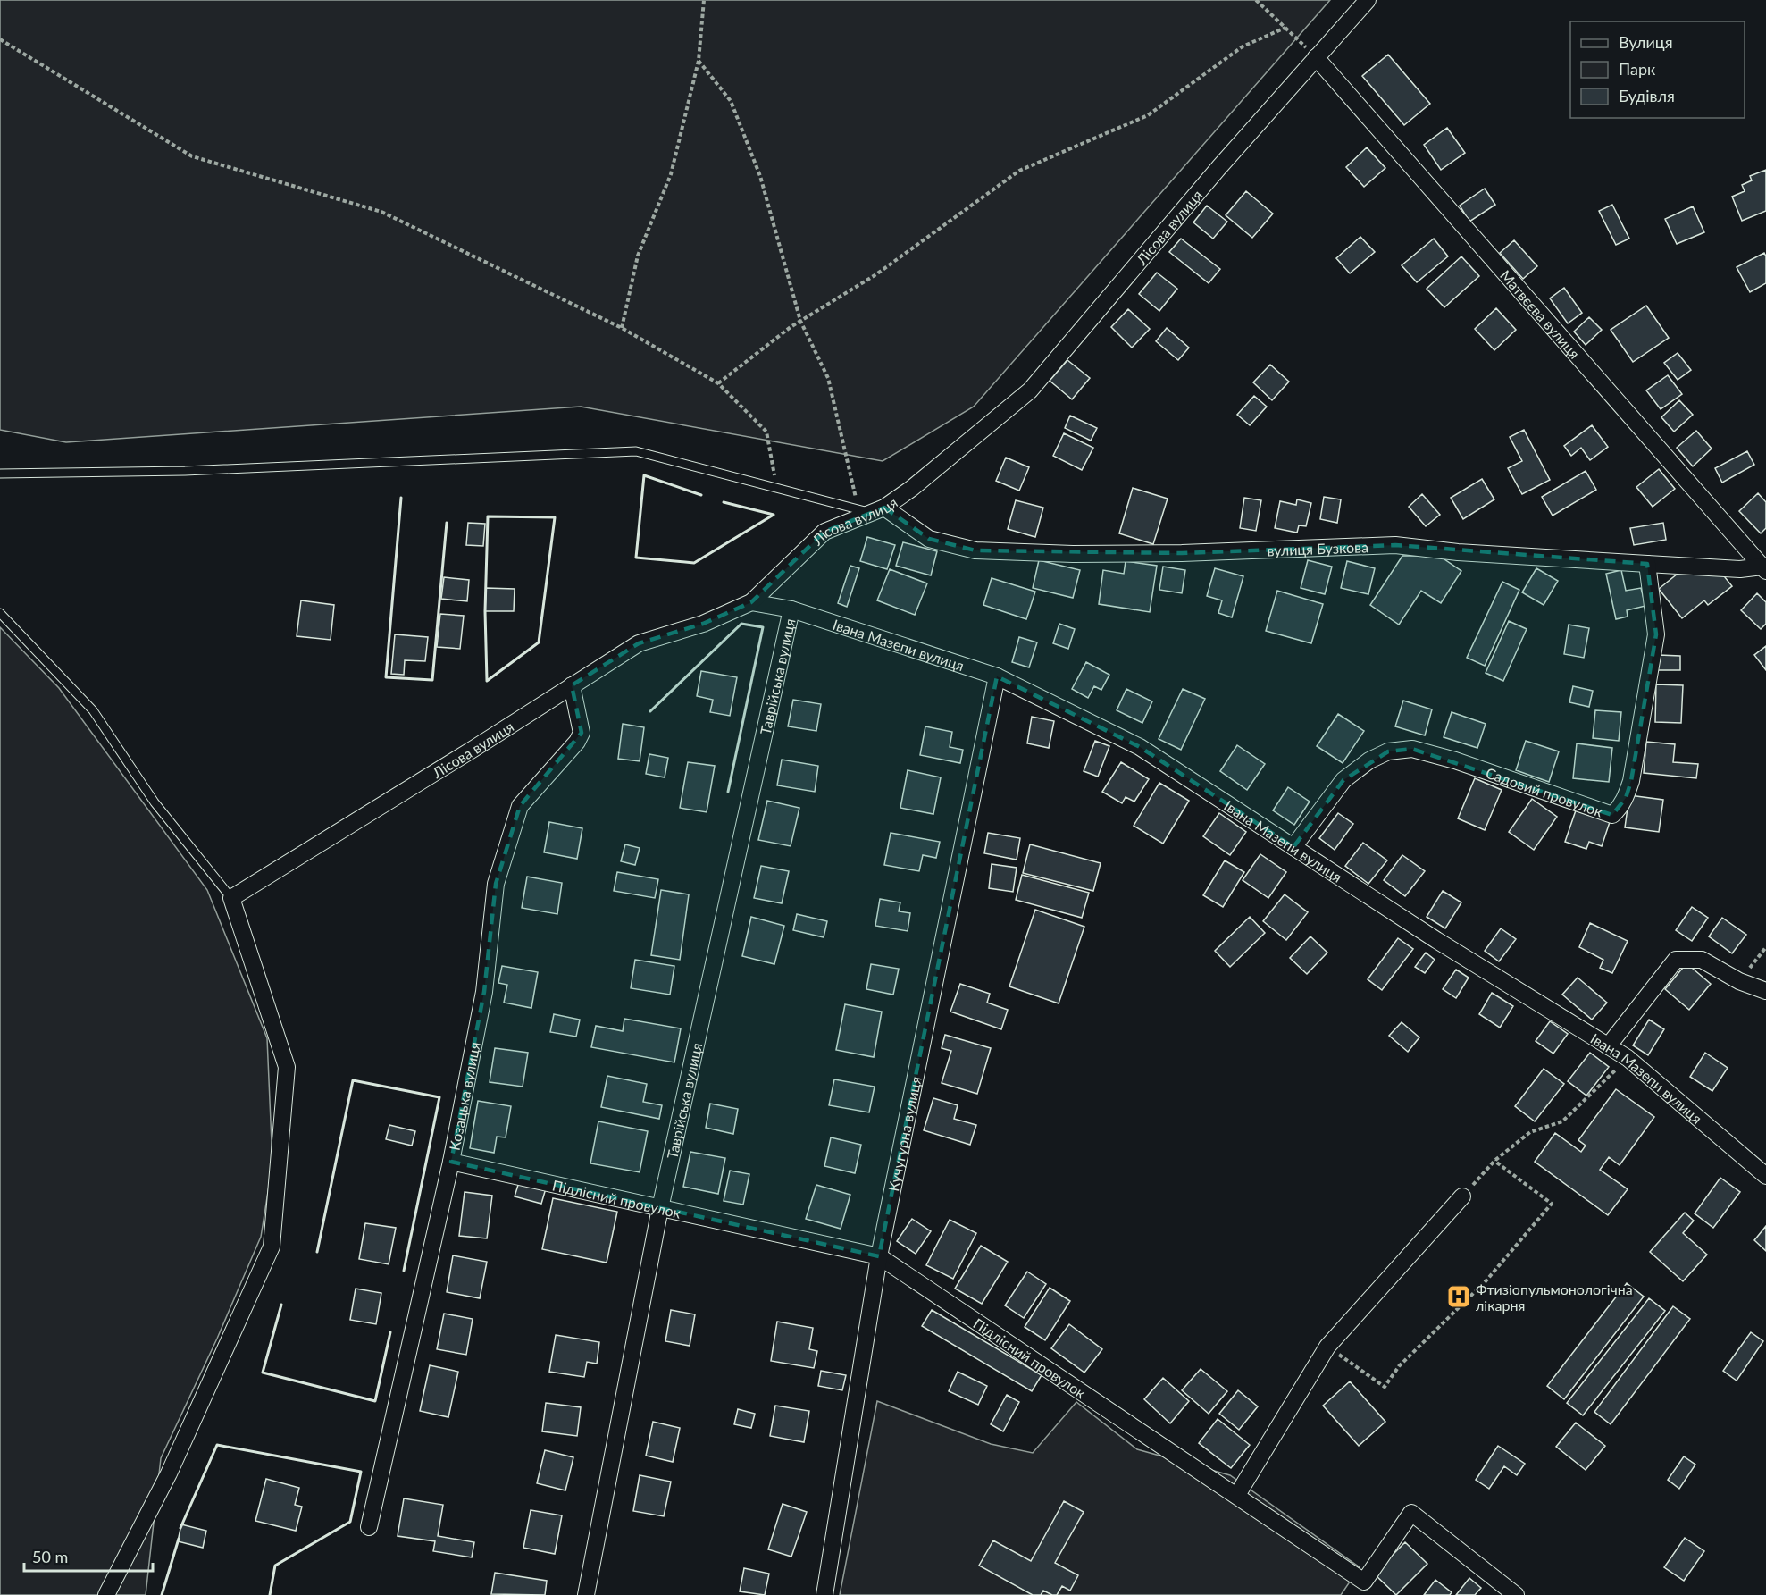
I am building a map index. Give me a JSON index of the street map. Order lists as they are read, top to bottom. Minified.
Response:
{"streets":{"street":["Лісова вулиця","Матвєєва вулиця","вулиця Бузкова","Івана Мазепи вулиця","Таврійська вулиця","Садовий провулок","Козацька вулиця","Кучугурна вулиця","Підлісний провулок"]},"crossings":[["Лісова вулиця","Матвєєва вулиця"],["Лісова вулиця","вулиця Бузкова"],["Лісова вулиця","Івана Мазепи вулиця"],["Лісова вулиця","Козацька вулиця"],["Матвєєва вулиця","вулиця Бузкова"],["вулиця Бузкова","Садовий провулок"],["Івана Мазепи вулиця","Таврійська вулиця"],["Івана Мазепи вулиця","Садовий провулок"],["Івана Мазепи вулиця","Кучугурна вулиця"],["Таврійська вулиця","Підлісний провулок"],["Козацька вулиця","Підлісний провулок"],["Кучугурна вулиця","Підлісний провулок"]],"places":{"hospital":["Фтизіопульмонологічна лікарня"]},"legend":["Вулиця","Парк","Будівля"],"scale_bar":"50 m"}
